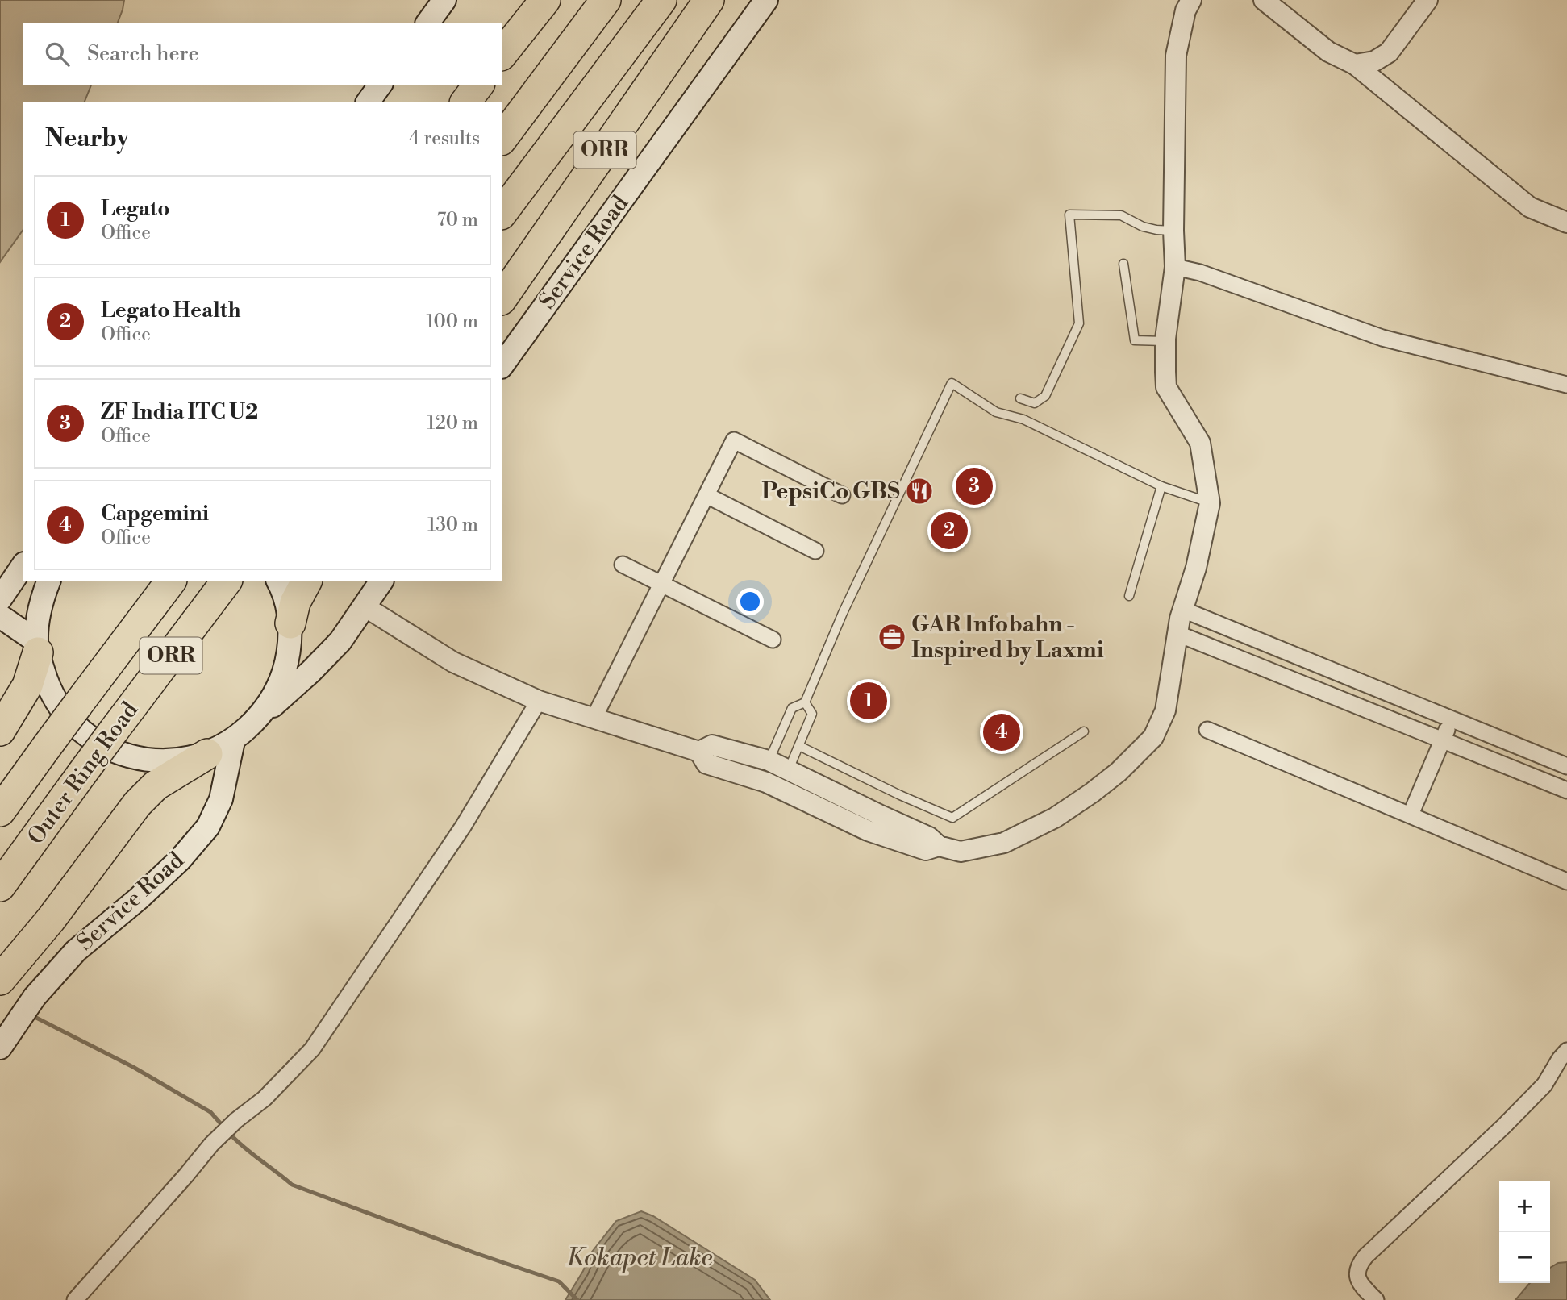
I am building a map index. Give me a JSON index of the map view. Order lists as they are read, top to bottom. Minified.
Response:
{"streets":{"highway":["ORR","Outer Ring Road"],"main road":["Service Road"]},"water":["Kokapet Lake"],"places":{"restaurant":["PepsiCo GBS"],"office":["GAR Infobahn - Inspired by Laxmi"]},"page":{"search":"Search here","heading":["Nearby","4 results"],"list":[{"mark":"1","name":"Legato","note":"Office","value":"70 m"},{"mark":"2","name":"Legato Health","note":"Office","value":"100 m"},{"mark":"3","name":"ZF India ITC U2","note":"Office","value":"120 m"},{"mark":"4","name":"Capgemini","note":"Office","value":"130 m"}],"pins":["3","2","1","4"],"map_buttons":["+","−"]}}
